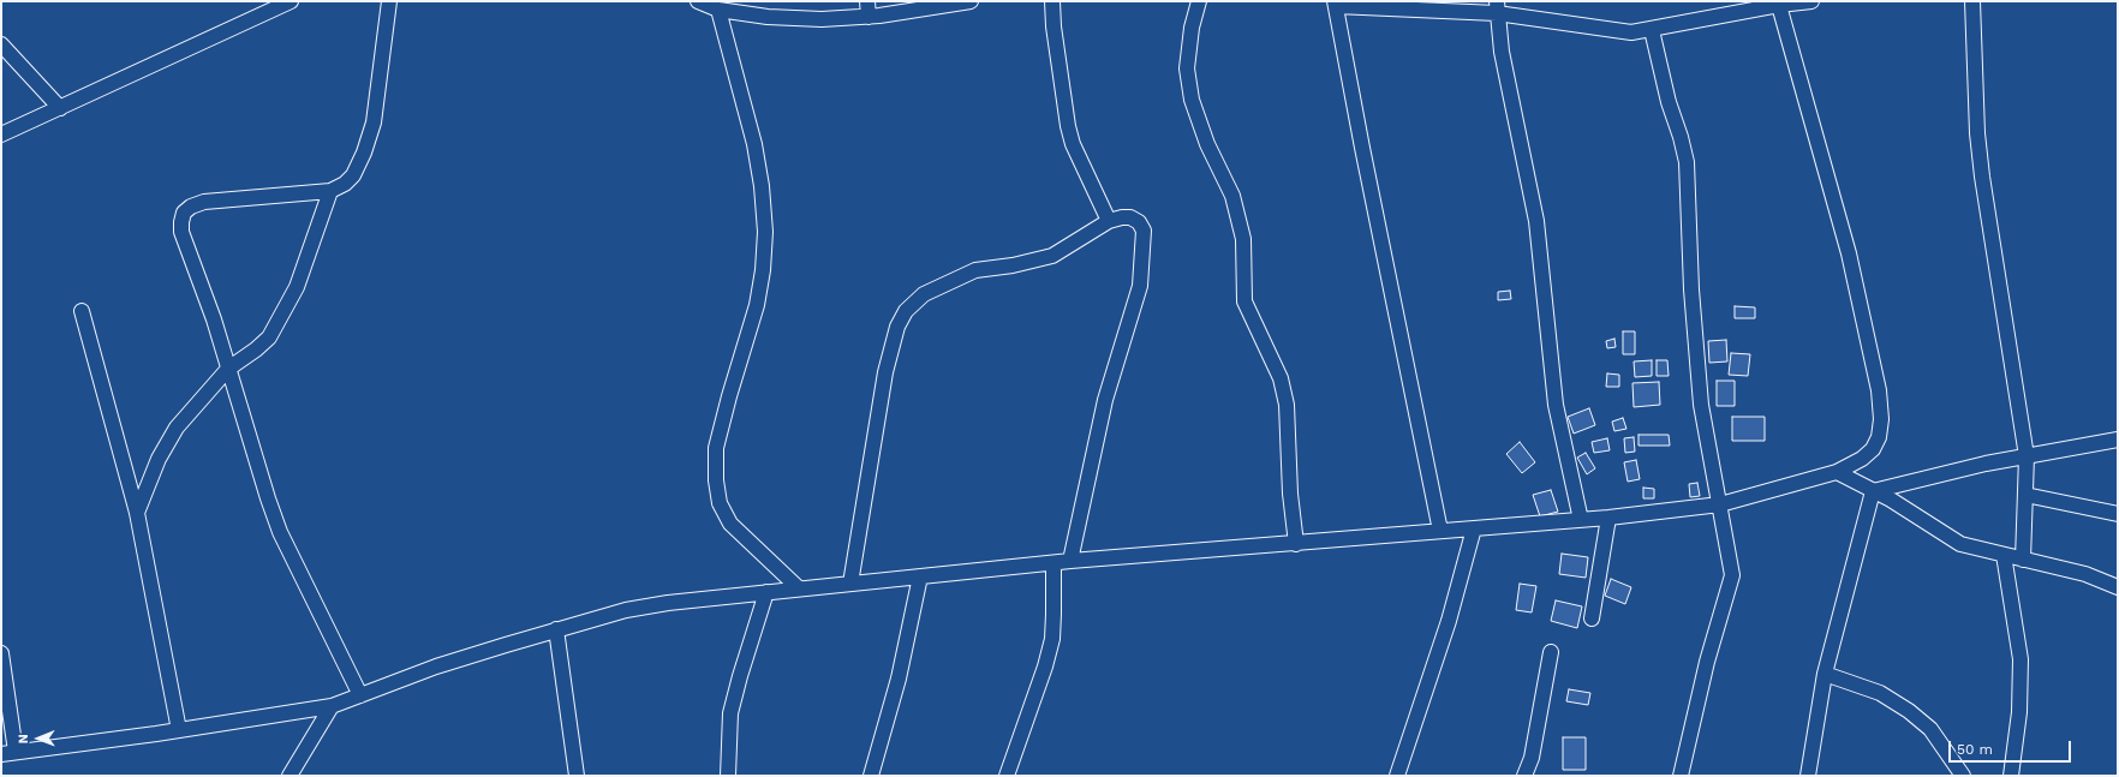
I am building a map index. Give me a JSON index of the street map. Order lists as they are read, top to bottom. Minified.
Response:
{"scale_bar":"50 m","north":"left"}
